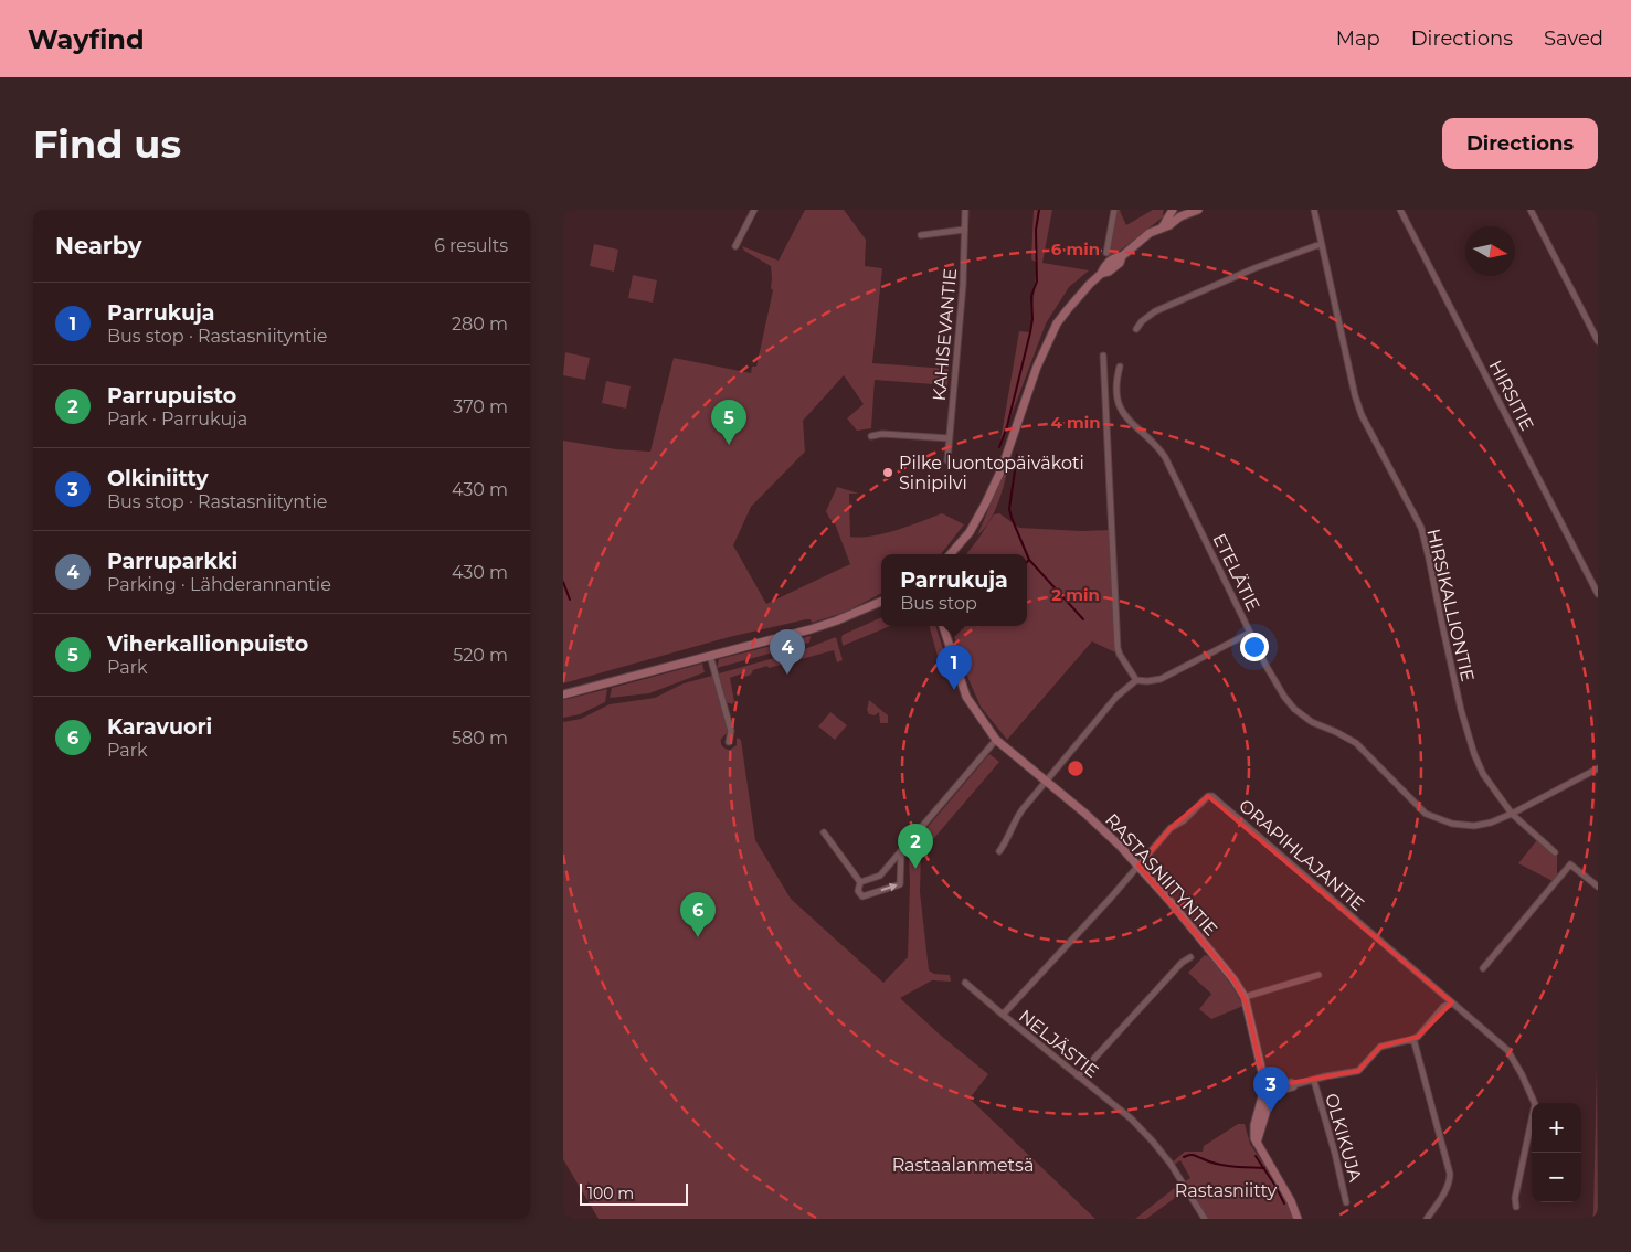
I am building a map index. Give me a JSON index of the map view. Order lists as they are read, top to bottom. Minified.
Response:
{"streets":{"main road":["RASTASNIITYNTIE"],"street":["KAHISEVANTIE","HIRSITIE","ETELÄTIE","HIRSIKALLIONTIE","ORAPIHLAJANTIE","NELJÄSTIE","OLKIKUJA"]},"crossings":[["ETELÄTIE","HIRSIKALLIONTIE"],["ORAPIHLAJANTIE","RASTASNIITYNTIE"],["ORAPIHLAJANTIE","NELJÄSTIE"],["RASTASNIITYNTIE","NELJÄSTIE"]],"parks":["Rastaalanmetsä","Rastasniitty"],"places":["Pilke luontopäiväkoti Sinipilvi"],"scale_bar":"100 m","north":"right","page":{"header":"Wayfind","nav":["Map","Directions","Saved"],"buttons":"Directions","title":"Find us","heading":["Nearby","6 results"],"list":[{"mark":"1","name":"Parrukuja","note":"Bus stop · Rastasniityntie","value":"280 m"},{"mark":"2","name":"Parrupuisto","note":"Park · Parrukuja","value":"370 m"},{"mark":"3","name":"Olkiniitty","note":"Bus stop · Rastasniityntie","value":"430 m"},{"mark":"4","name":"Parruparkki","note":"Parking · Lähderannantie","value":"430 m"},{"mark":"5","name":"Viherkallionpuisto","note":"Park","value":"520 m"},{"mark":"6","name":"Karavuori","note":"Park","value":"580 m"}],"pins":["5","4","1","2","6","3"],"popup":["Parrukuja","Bus stop"],"map_buttons":["+","−"],"scale":"100 m"},"rings":["6 min","4 min","2 min"]}
